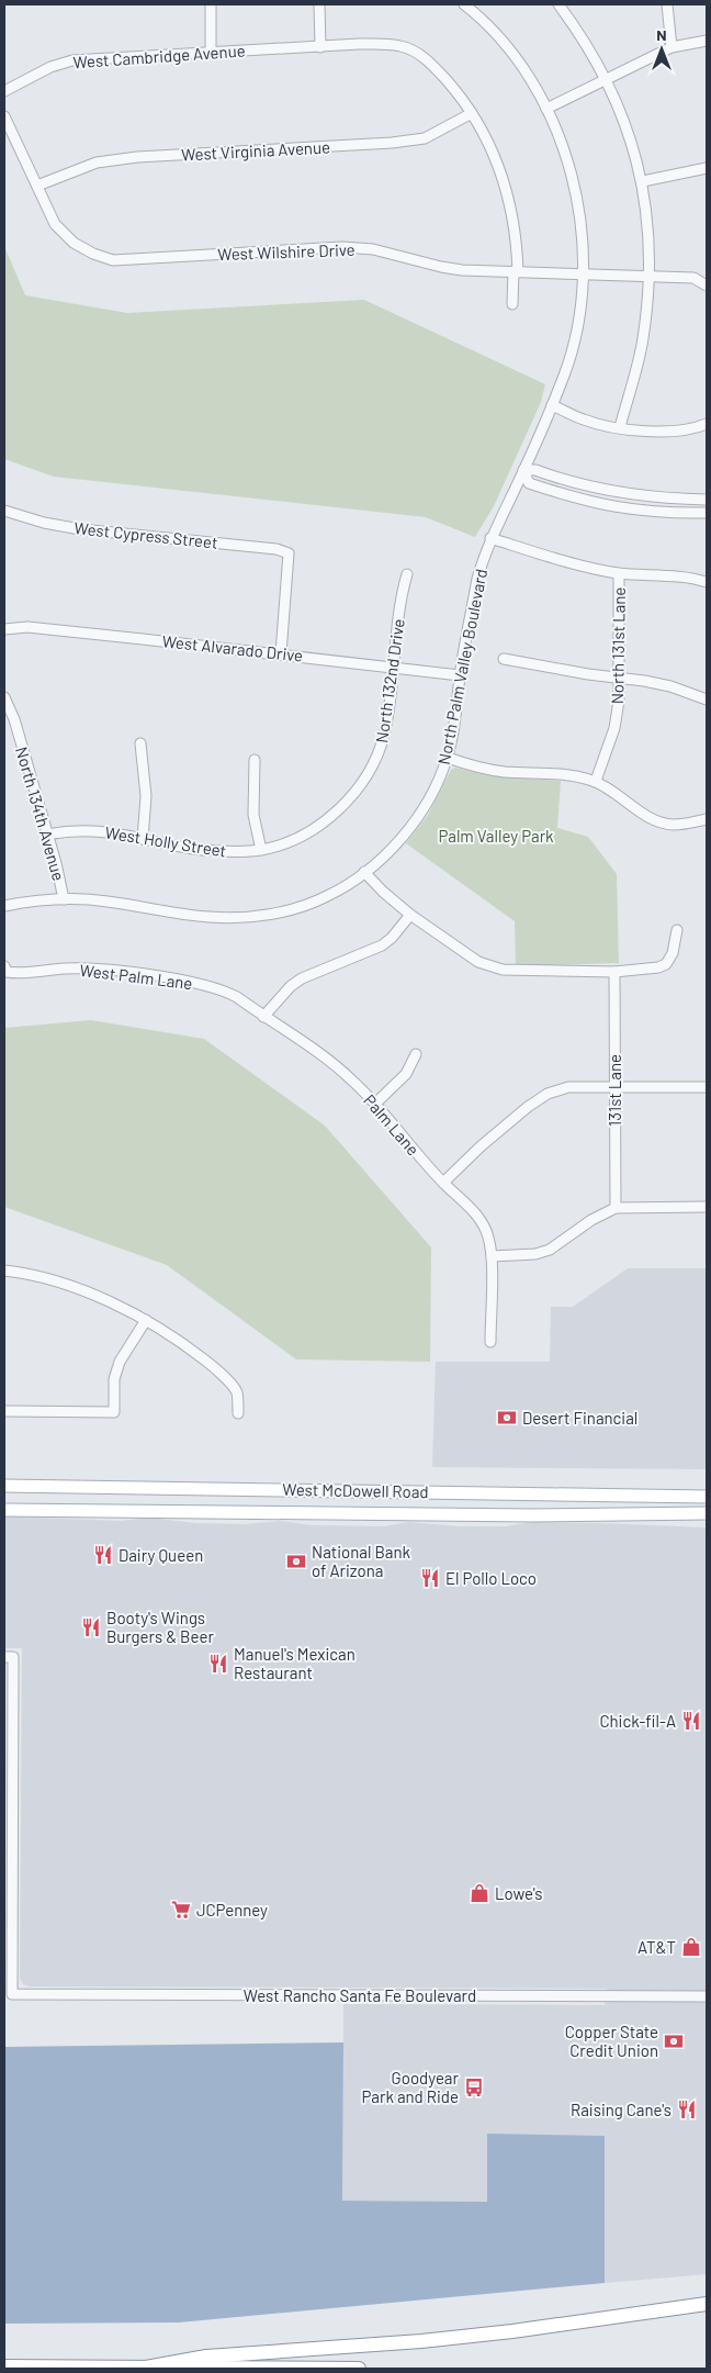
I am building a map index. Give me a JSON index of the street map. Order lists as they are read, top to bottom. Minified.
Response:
{"streets":{"main road":["West McDowell Road"],"street":["West Cambridge Avenue","West Virginia Avenue","West Wilshire Drive","West Cypress Street","North 131st Lane","West Alvarado Drive","North Palm Valley Boulevard","North 132nd Drive","North 134th Avenue","West Holly Street","West Palm Lane","131st Lane","Palm Lane","West Rancho Santa Fe Boulevard"]},"crossings":[["West Cambridge Avenue","West Virginia Avenue"],["West Virginia Avenue","West Wilshire Drive"],["West Wilshire Drive","North Palm Valley Boulevard"],["West Cypress Street","West Alvarado Drive"],["West Alvarado Drive","North Palm Valley Boulevard"],["West Alvarado Drive","North 132nd Drive"],["North Palm Valley Boulevard","North 134th Avenue"],["North 132nd Drive","West Holly Street"],["North 134th Avenue","West Holly Street"],["West Palm Lane","Palm Lane"]],"parks":["Palm Valley Park"],"places":{"bank":["Desert Financial","National Bank of Arizona","Copper State Credit Union"],"restaurant":["Dairy Queen","El Pollo Loco","Booty's Wings Burgers & Beer","Manuel's Mexican Restaurant","Chick-fil-A","Raising Cane's"],"shop":["Lowe's","AT&T"],"supermarket":["JCPenney"],"bus stop":["Goodyear Park and Ride"]},"north":"top"}
